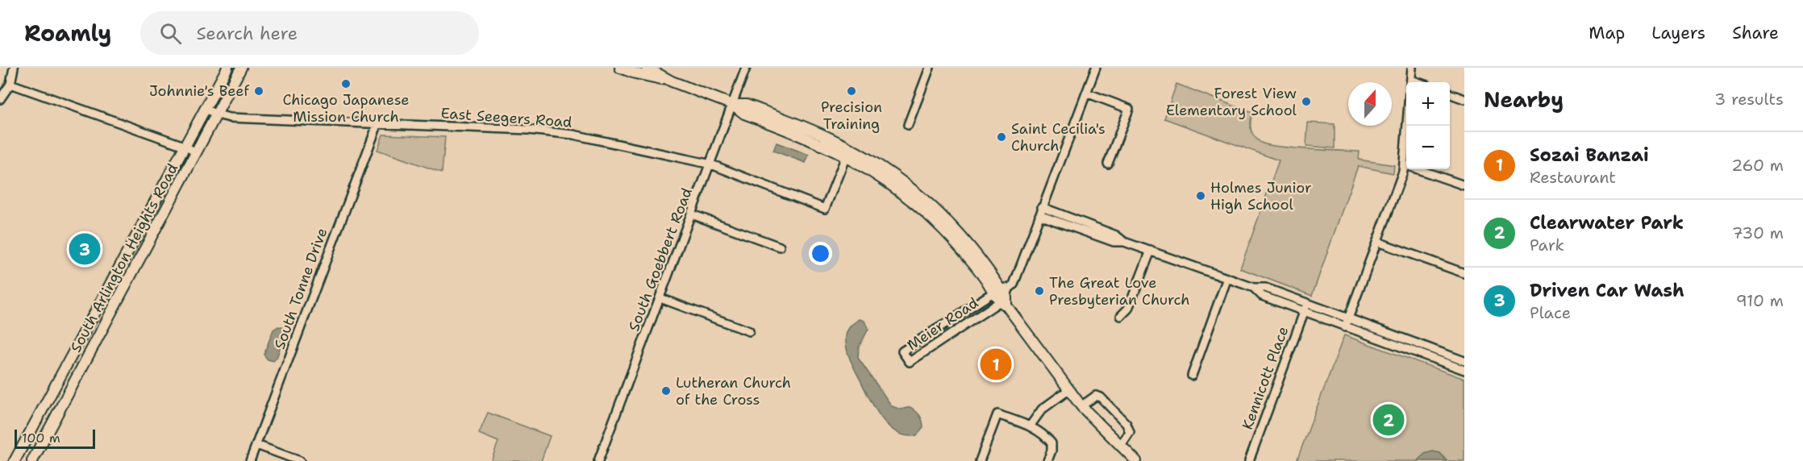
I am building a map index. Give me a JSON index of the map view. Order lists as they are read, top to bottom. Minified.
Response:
{"streets":{"main road":["South Arlington Heights Road"],"street":["East Seegers Road","South Goebbert Road","South Tonne Drive","Meier Road","Kennicott Place"]},"crossings":[["East Seegers Road","South Arlington Heights Road"],["East Seegers Road","South Goebbert Road"],["East Seegers Road","South Tonne Drive"]],"places":["Chicago Japanese Mission Church","Johnnie's Beef","Precision Training","Forest View Elementary School","Saint Cecilia's Church","Holmes Junior High School","The Great Love Presbyterian Church","Lutheran Church of the Cross"],"scale_bar":"100 m","north":"top","page":{"header":"Roamly","search":"Search here","nav":["Map","Layers","Share"],"heading":["Nearby","3 results"],"map_buttons":["+","−"],"list":[{"mark":"1","name":"Sozai Banzai","note":"Restaurant","value":"260 m"},{"mark":"2","name":"Clearwater Park","note":"Park","value":"730 m"},{"mark":"3","name":"Driven Car Wash","note":"Place","value":"910 m"}],"pins":["3","1","2"],"scale":"100 m"}}
